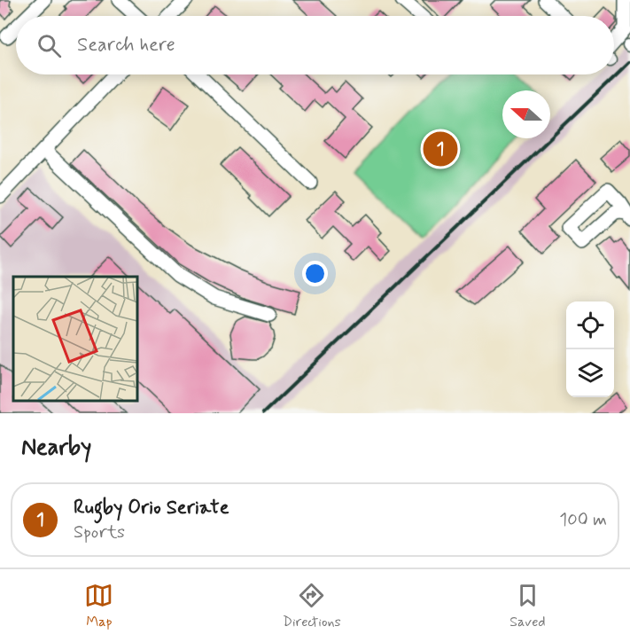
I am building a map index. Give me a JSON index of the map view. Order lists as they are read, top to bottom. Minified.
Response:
{"north":"left","page":{"search":"Search here","pins":"1","heading":"Nearby","list":[{"mark":"1","name":"Rugby Orio Seriate","note":"Sports","value":"100 m"}],"nav":["Map","Directions","Saved"]}}
